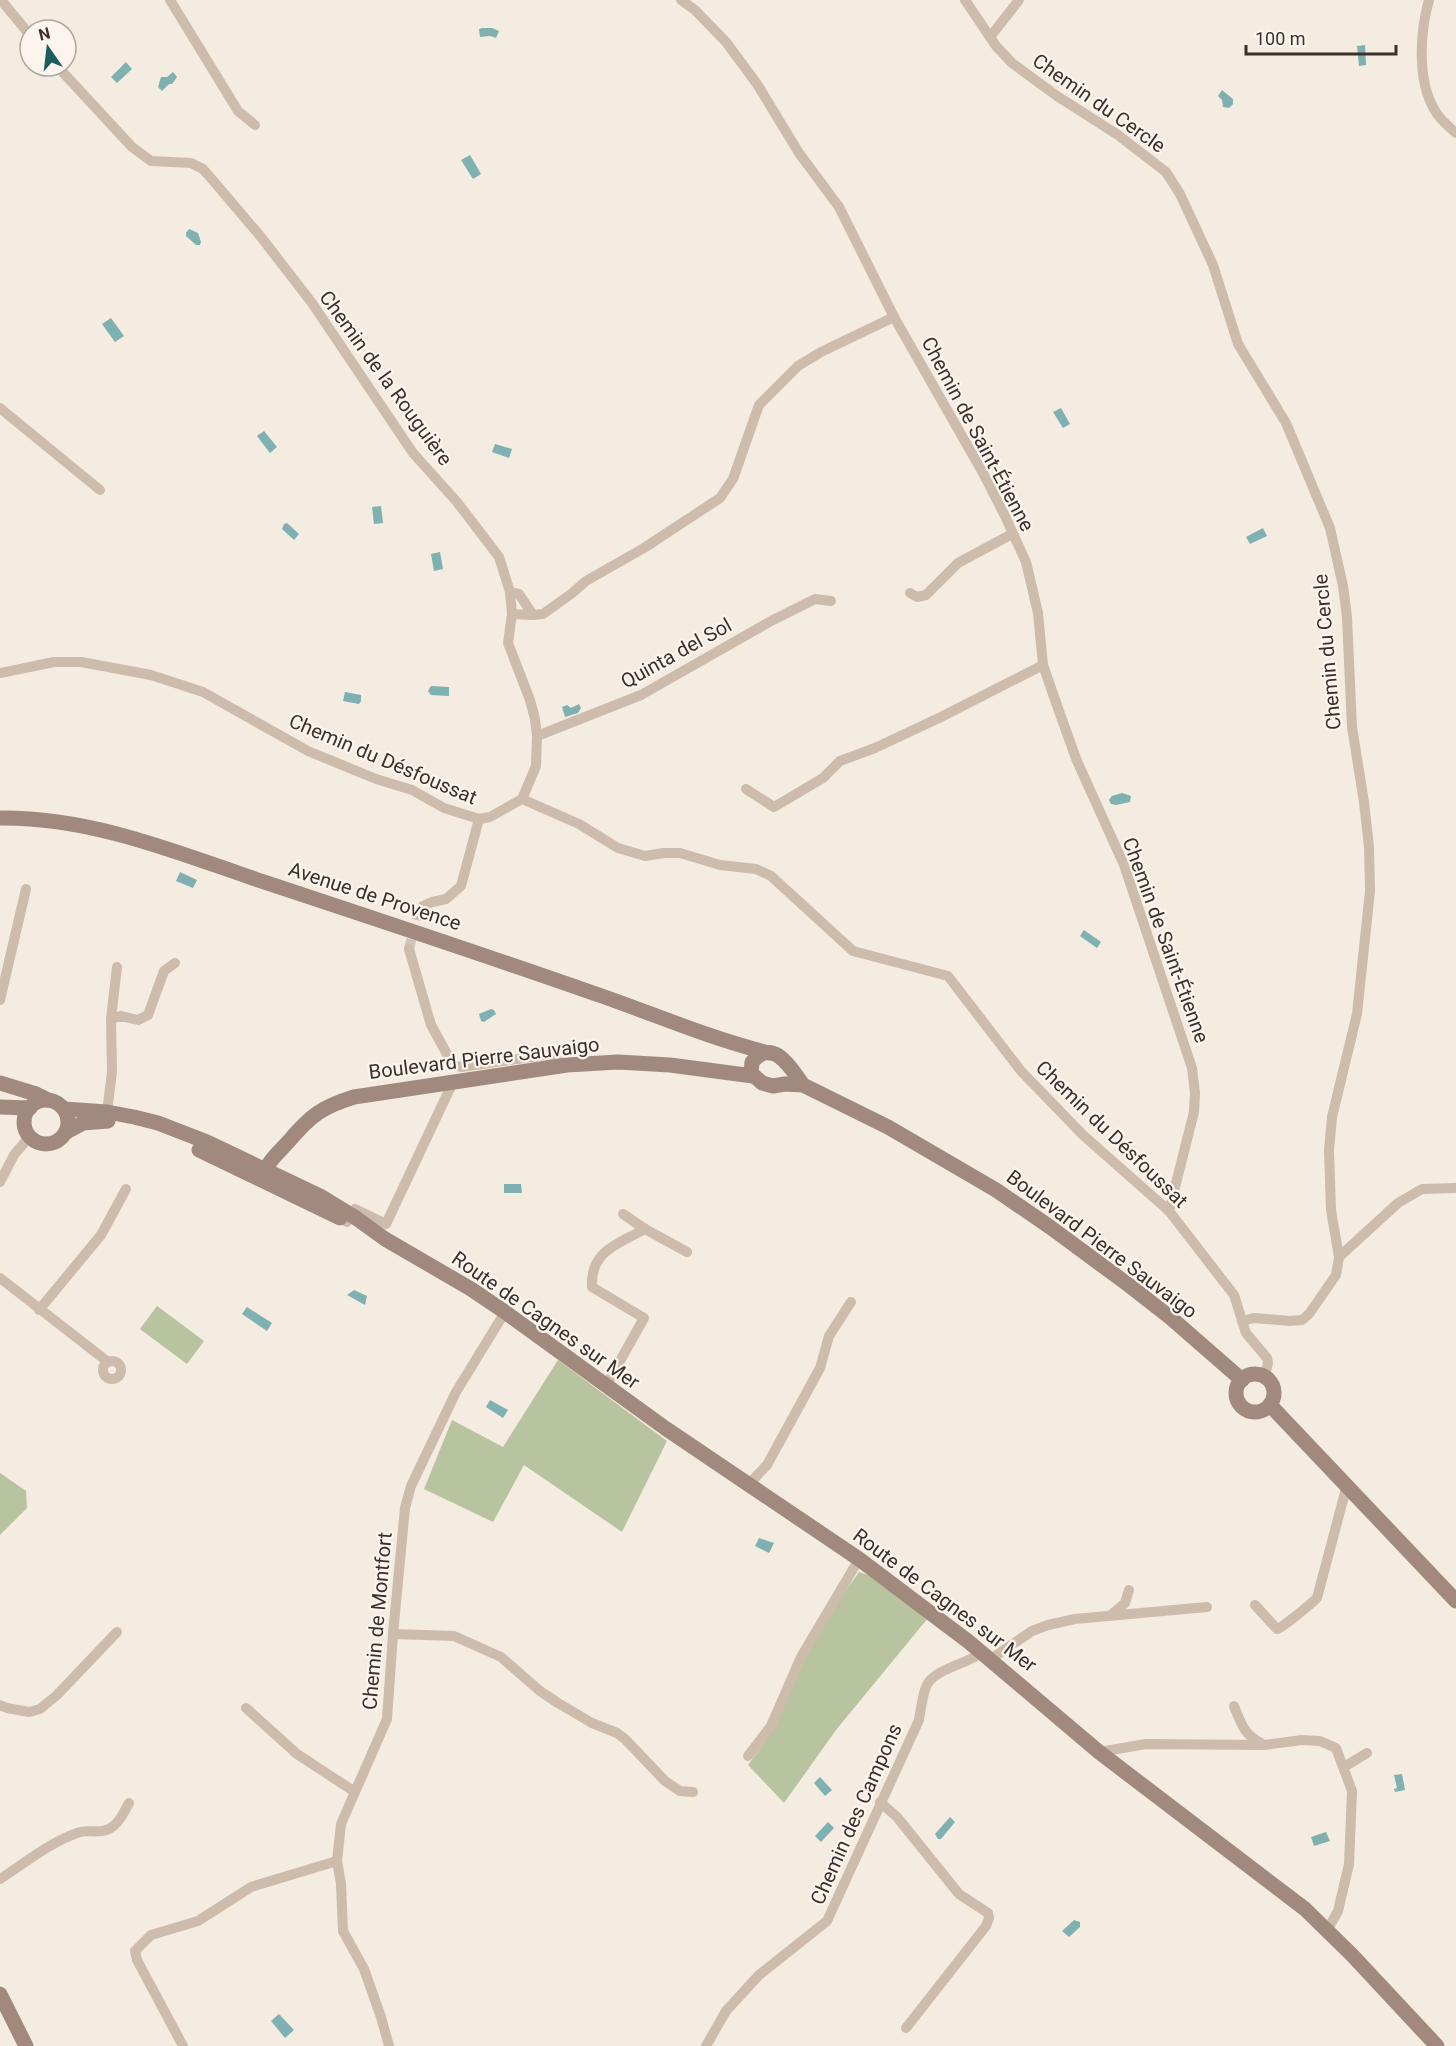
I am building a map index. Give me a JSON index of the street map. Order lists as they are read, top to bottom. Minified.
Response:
{"streets":{"main road":["Avenue de Provence","Boulevard Pierre Sauvaigo","Route de Cagnes sur Mer"],"street":["Chemin du Cercle","Chemin de la Rouguière","Chemin de Saint-Étienne","Quinta del Sol","Chemin du Désfoussat","Chemin de Montfort","Chemin des Campons"]},"crossings":[["Chemin du Cercle","Chemin du Désfoussat"],["Chemin de la Rouguière","Quinta del Sol"],["Chemin de la Rouguière","Chemin du Désfoussat"],["Chemin de Saint-Étienne","Chemin du Désfoussat"],["Chemin du Désfoussat","Boulevard Pierre Sauvaigo"],["Avenue de Provence","Boulevard Pierre Sauvaigo"],["Boulevard Pierre Sauvaigo","Route de Cagnes sur Mer"],["Route de Cagnes sur Mer","Chemin de Montfort"],["Route de Cagnes sur Mer","Chemin des Campons"]],"scale_bar":"100 m","north":"top"}
